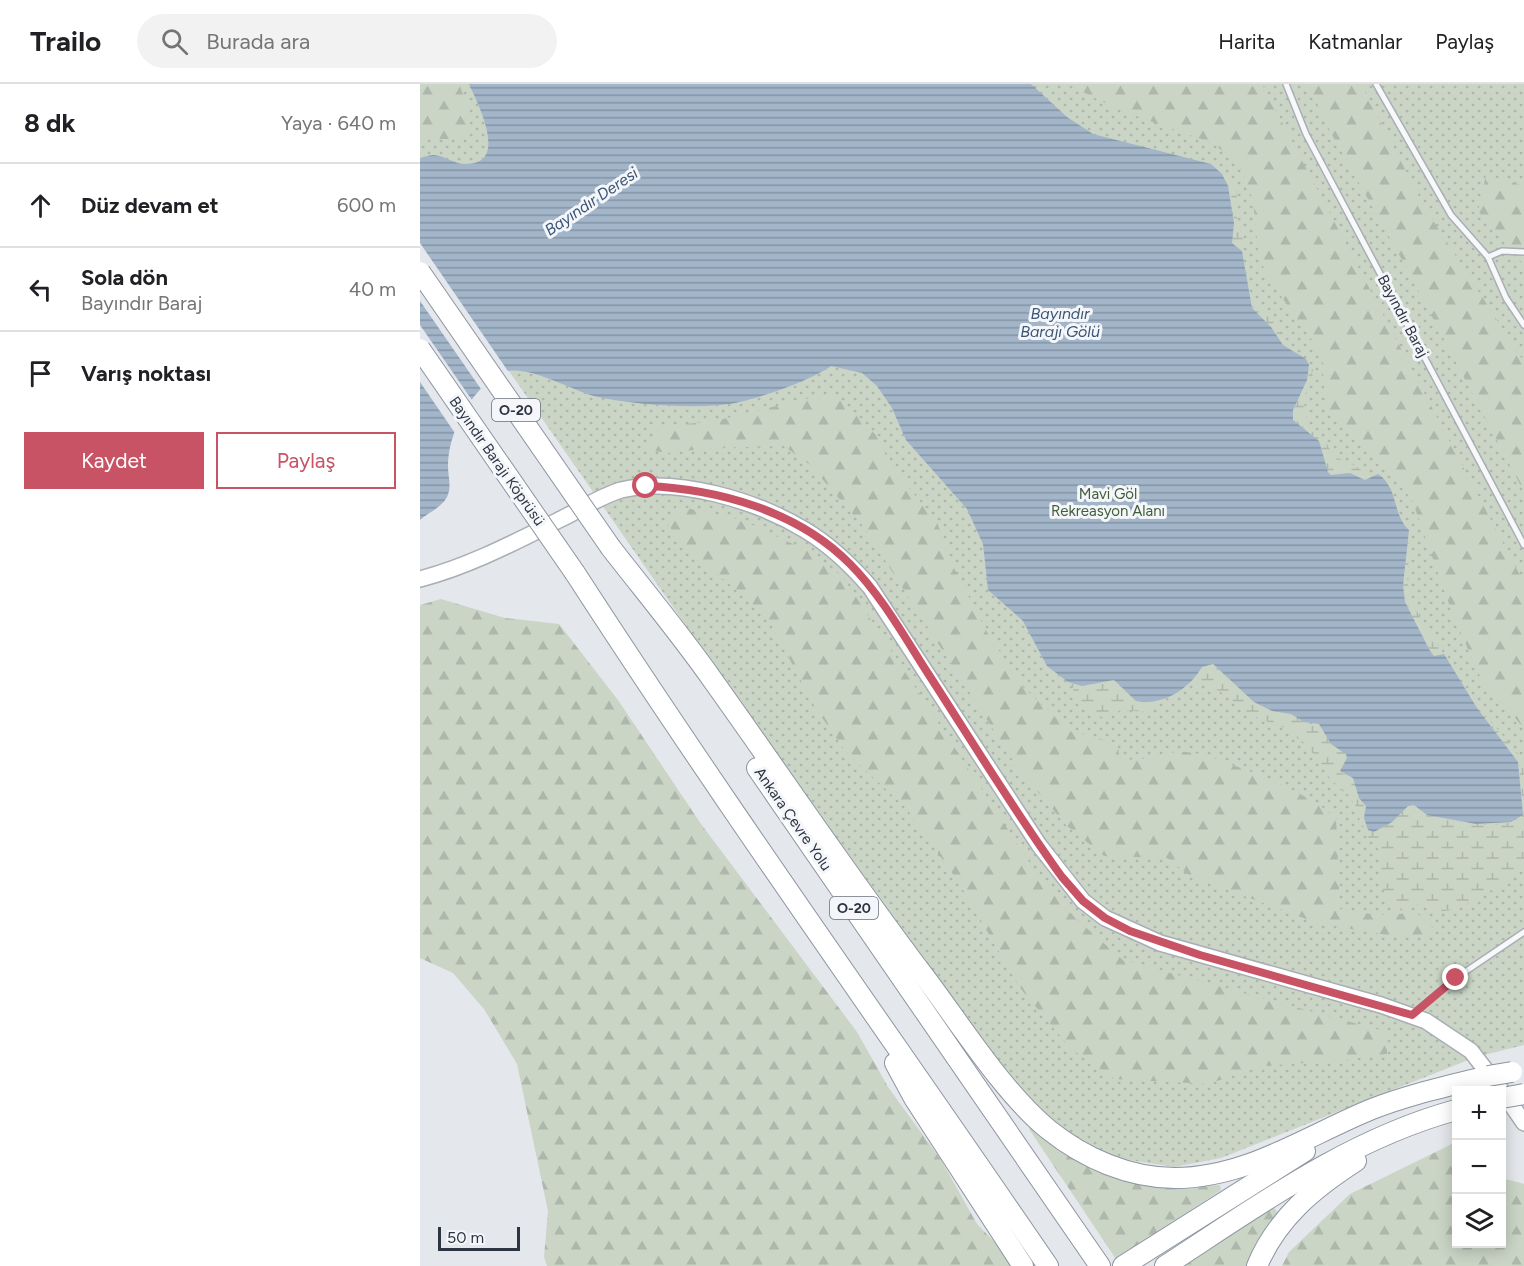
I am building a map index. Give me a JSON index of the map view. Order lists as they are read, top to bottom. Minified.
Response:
{"streets":{"highway":["O-20","Bayındır Barajı Köprüsü","Ankara Çevre Yolu"],"lane":["Bayındır Baraj"]},"crossings":[["O-20","Bayındır Barajı Köprüsü"],["O-20","Ankara Çevre Yolu"]],"water":["Bayındır Deresi","Bayındır Barajı Gölü"],"parks":["Mavi Göl Rekreasyon Alanı"],"scale_bar":"50 m","page":{"header":"Trailo","search":"Burada ara","nav":["Harita","Katmanlar","Paylaş"],"heading":["8 dk","Yaya · 640 m"],"list":[["Düz devam et","600 m"],["Sola dön","Bayındır Baraj","40 m"],"Varış noktası"],"buttons":["Kaydet","Paylaş"],"map_buttons":["+","−"],"scale":"50 m"}}
